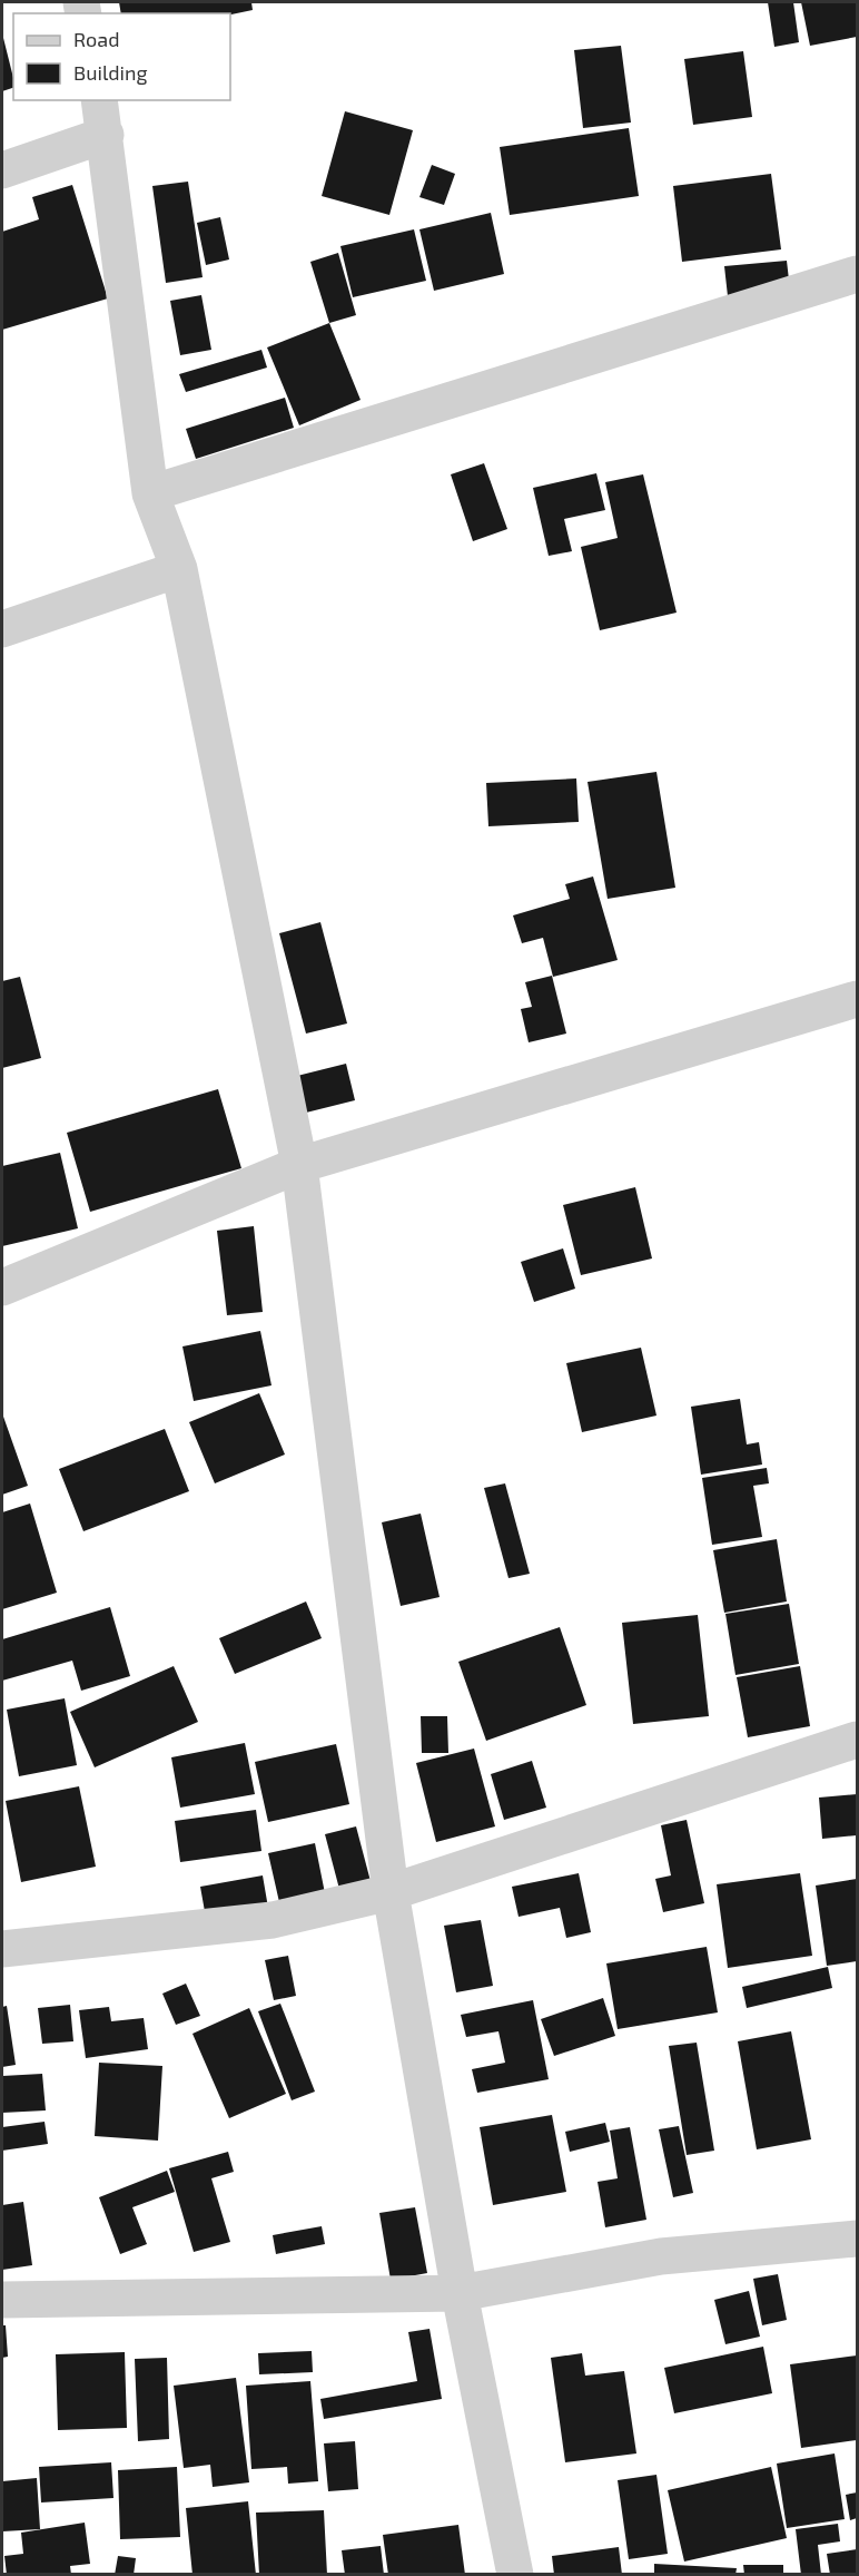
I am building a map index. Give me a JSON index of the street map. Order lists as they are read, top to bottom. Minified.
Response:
{"legend":["Road","Building"]}
